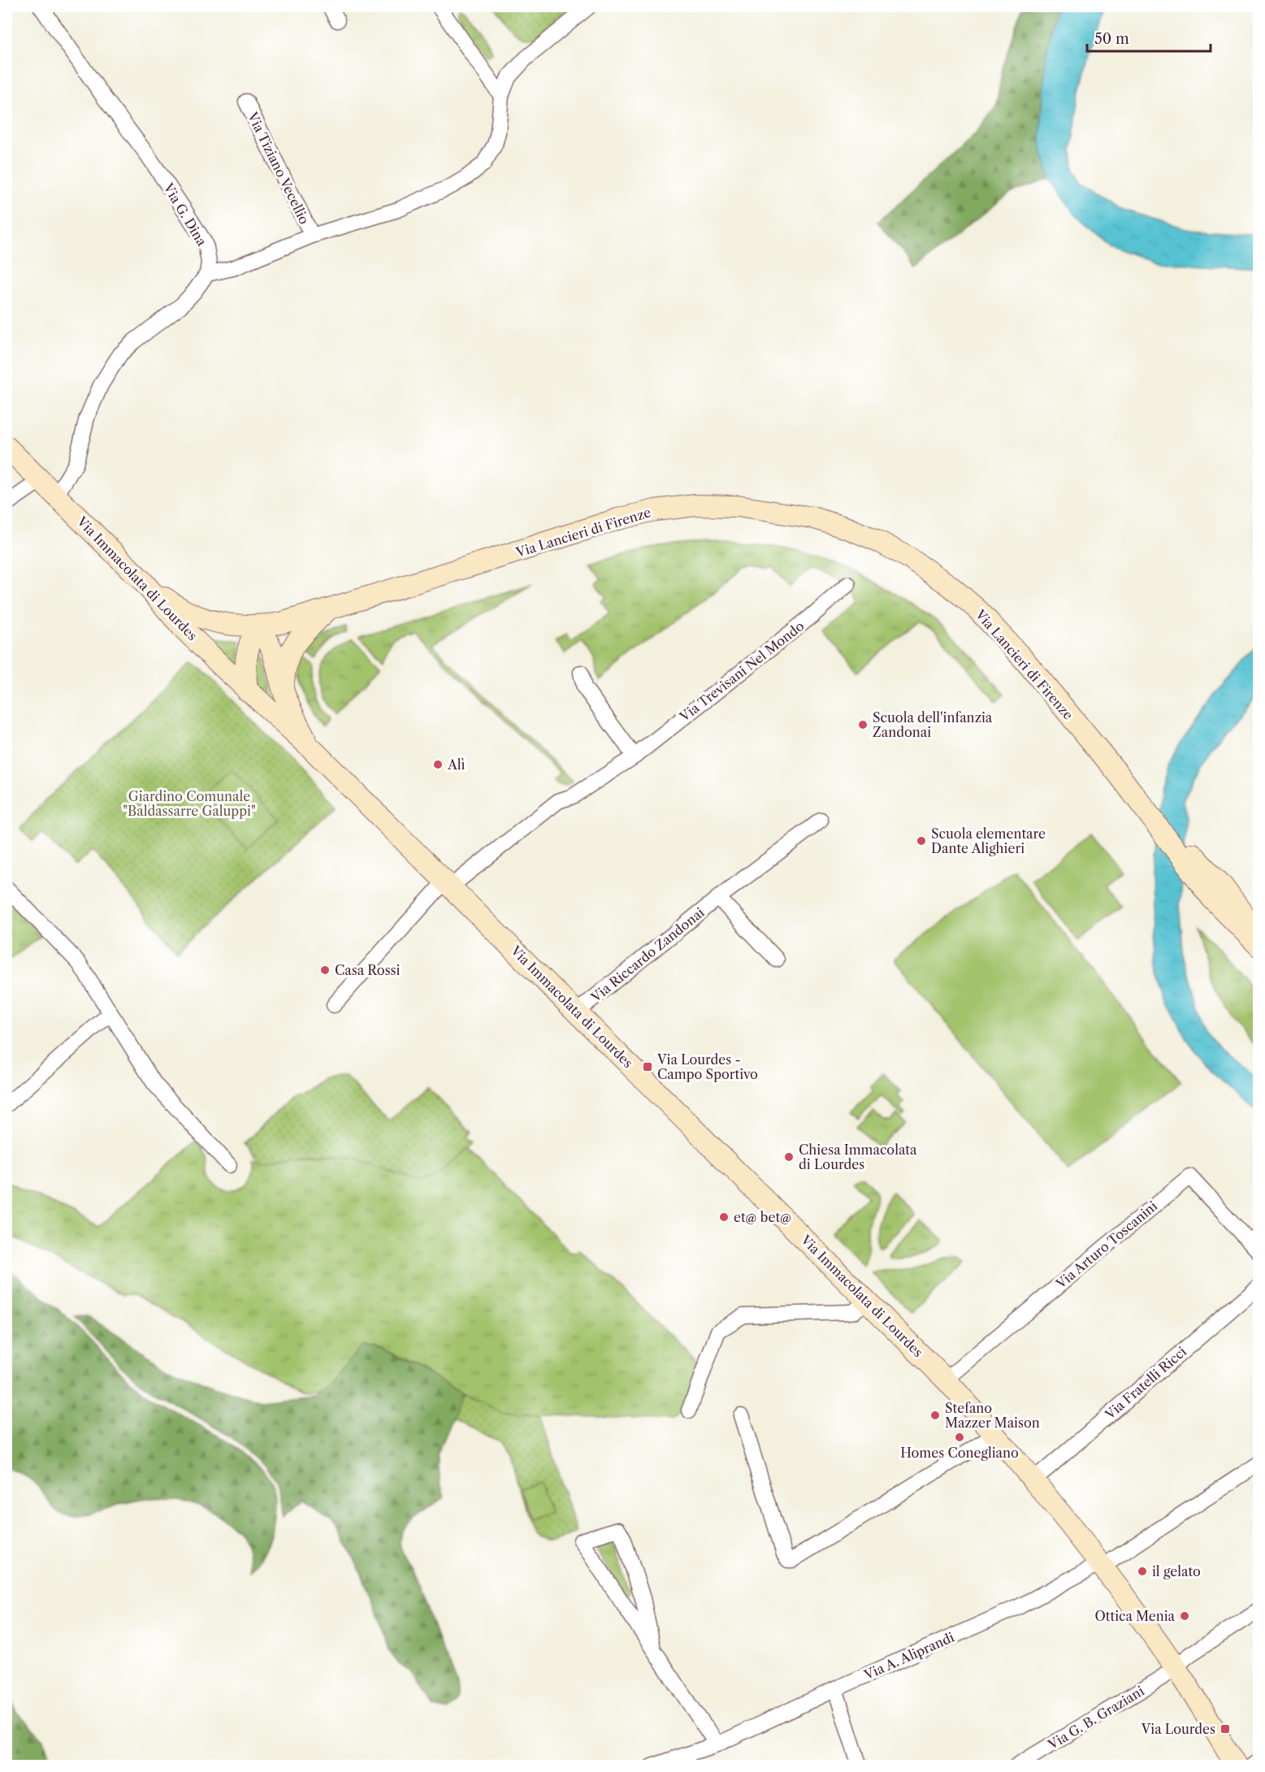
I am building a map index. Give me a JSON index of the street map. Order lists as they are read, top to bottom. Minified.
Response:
{"streets":{"street":["Via Tiziano Vecellio","Via G. Dina","Via Lancieri di Firenze","Via Immacolata di Lourdes","Via Trevisani Nel Mondo","Via Riccardo Zandonai","Via Arturo Toscanini","Via Fratelli Ricci","Via A. Aliprandi","Via G. B. Graziani"]},"crossings":[["Via Tiziano Vecellio","Via G. Dina"],["Via Lancieri di Firenze","Via Immacolata di Lourdes"],["Via Immacolata di Lourdes","Via Trevisani Nel Mondo"],["Via Immacolata di Lourdes","Via Riccardo Zandonai"],["Via Immacolata di Lourdes","Via Arturo Toscanini"],["Via Immacolata di Lourdes","Via Fratelli Ricci"],["Via Immacolata di Lourdes","Via A. Aliprandi"],["Via Immacolata di Lourdes","Via G. B. Graziani"]],"parks":["Giardino Comunale \"Baldassarre Galuppi\""],"places":{"other":["Scuola dell'infanzia Zandonai","Alì","Scuola elementare Dante Alighieri","Casa Rossi","Chiesa Immacolata di Lourdes","et@ bet@","Stefano Mazzer Maison","Homes Conegliano","il gelato","Ottica Menia"],"transit":["Via Lourdes - Campo Sportivo","Via Lourdes"]},"scale_bar":"50 m"}
